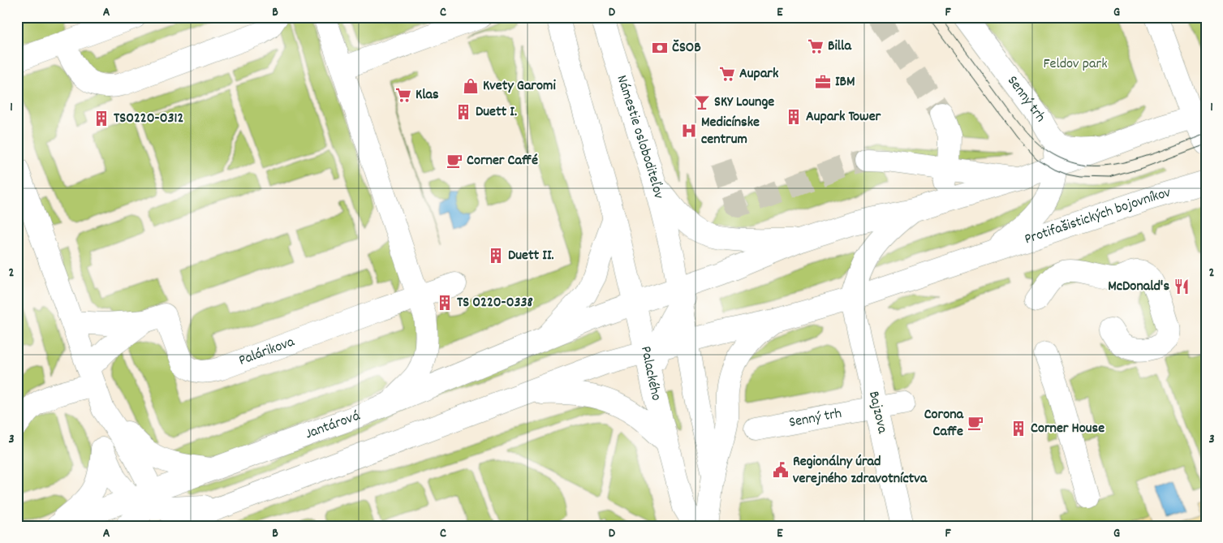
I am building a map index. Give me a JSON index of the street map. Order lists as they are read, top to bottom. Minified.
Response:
{"streets":{"street":["Senný trh","Námestie osloboditeľov","Protifašistických bojovníkov","Palárikova","Palackého","Bajzova","Jantárová"]},"crossings":[["Senný trh","Protifašistických bojovníkov"],["Senný trh","Bajzova"],["Námestie osloboditeľov","Palackého"],["Protifašistických bojovníkov","Palackého"],["Protifašistických bojovníkov","Bajzova"],["Protifašistických bojovníkov","Jantárová"],["Palackého","Jantárová"]],"parks":["Feldov park"],"places":{"supermarket":["Billa","Aupark","Klas"],"bank":["ČSOB"],"office":["IBM"],"shop":["Kvety Garomi"],"bar":["SKY Lounge"],"building":["Duett I.","Aupark Tower","TS0220-0312","Duett II.","TS 0220-0338","Corner House"],"hospital":["Medicínske centrum"],"cafe":["Corner Caffé","Corona Caffe"],"restaurant":["McDonald's"],"public building":["Regionálny úrad verejného zdravotníctva"]},"grid":{"columns":["A","B","C","D","E","F","G"],"rows":["1","2","3"]}}
